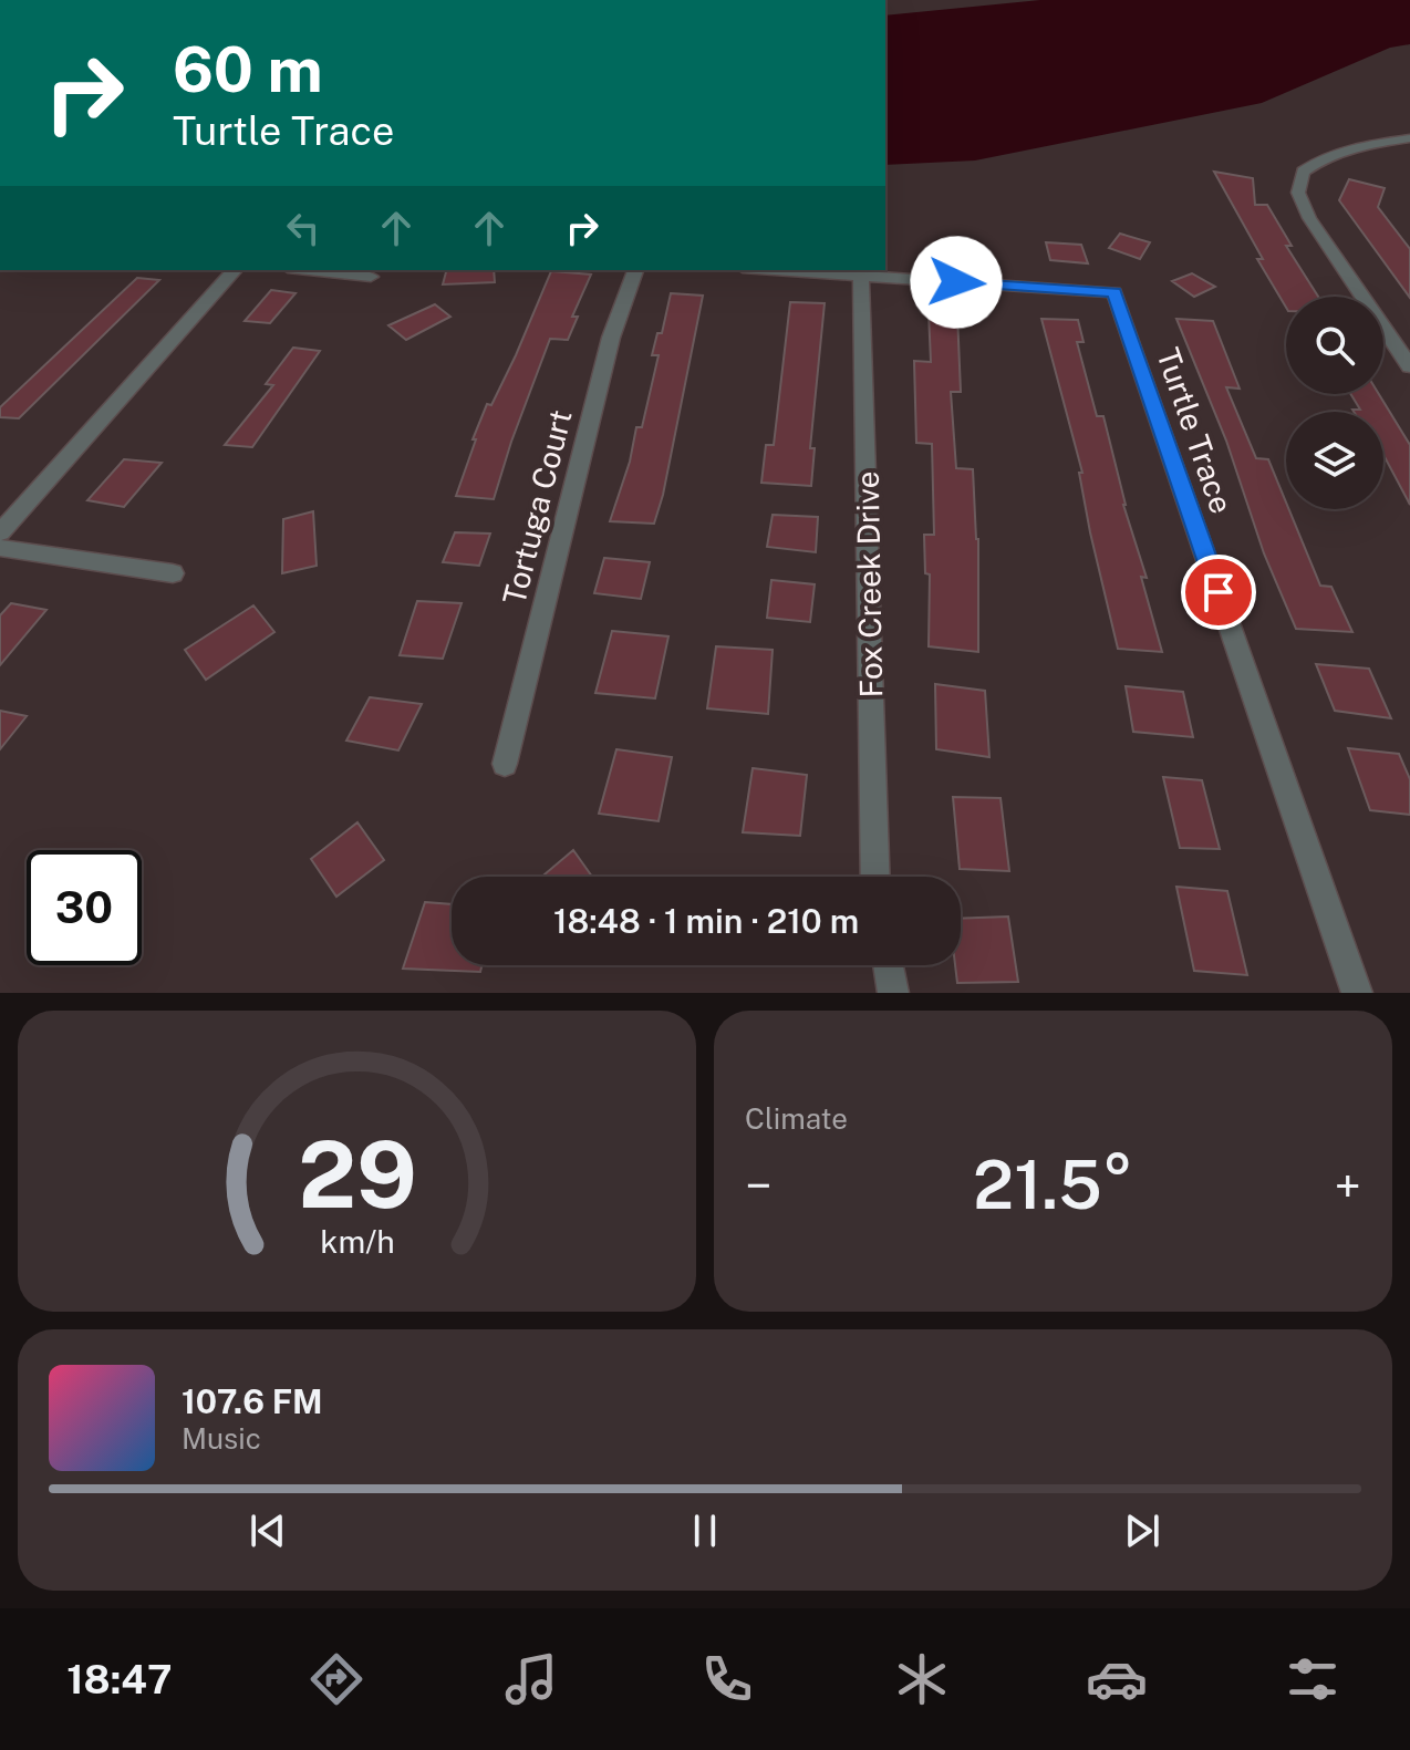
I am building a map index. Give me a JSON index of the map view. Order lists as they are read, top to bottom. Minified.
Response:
{"streets":{"street":["Turtle Trace","Tortuga Court","Fox Creek Drive"]},"crossings":[["Turtle Trace","Fox Creek Drive"]],"page":{"turn":["60 m","Turtle Trace"],"limit":"30","trip":"18:48 · 1 min · 210 m","tile":"Climate","heat":["−","21.5°","+"],"song":["107.6 FM","Music"],"tabs":"18:47","gauge":["29","km/h"]}}
